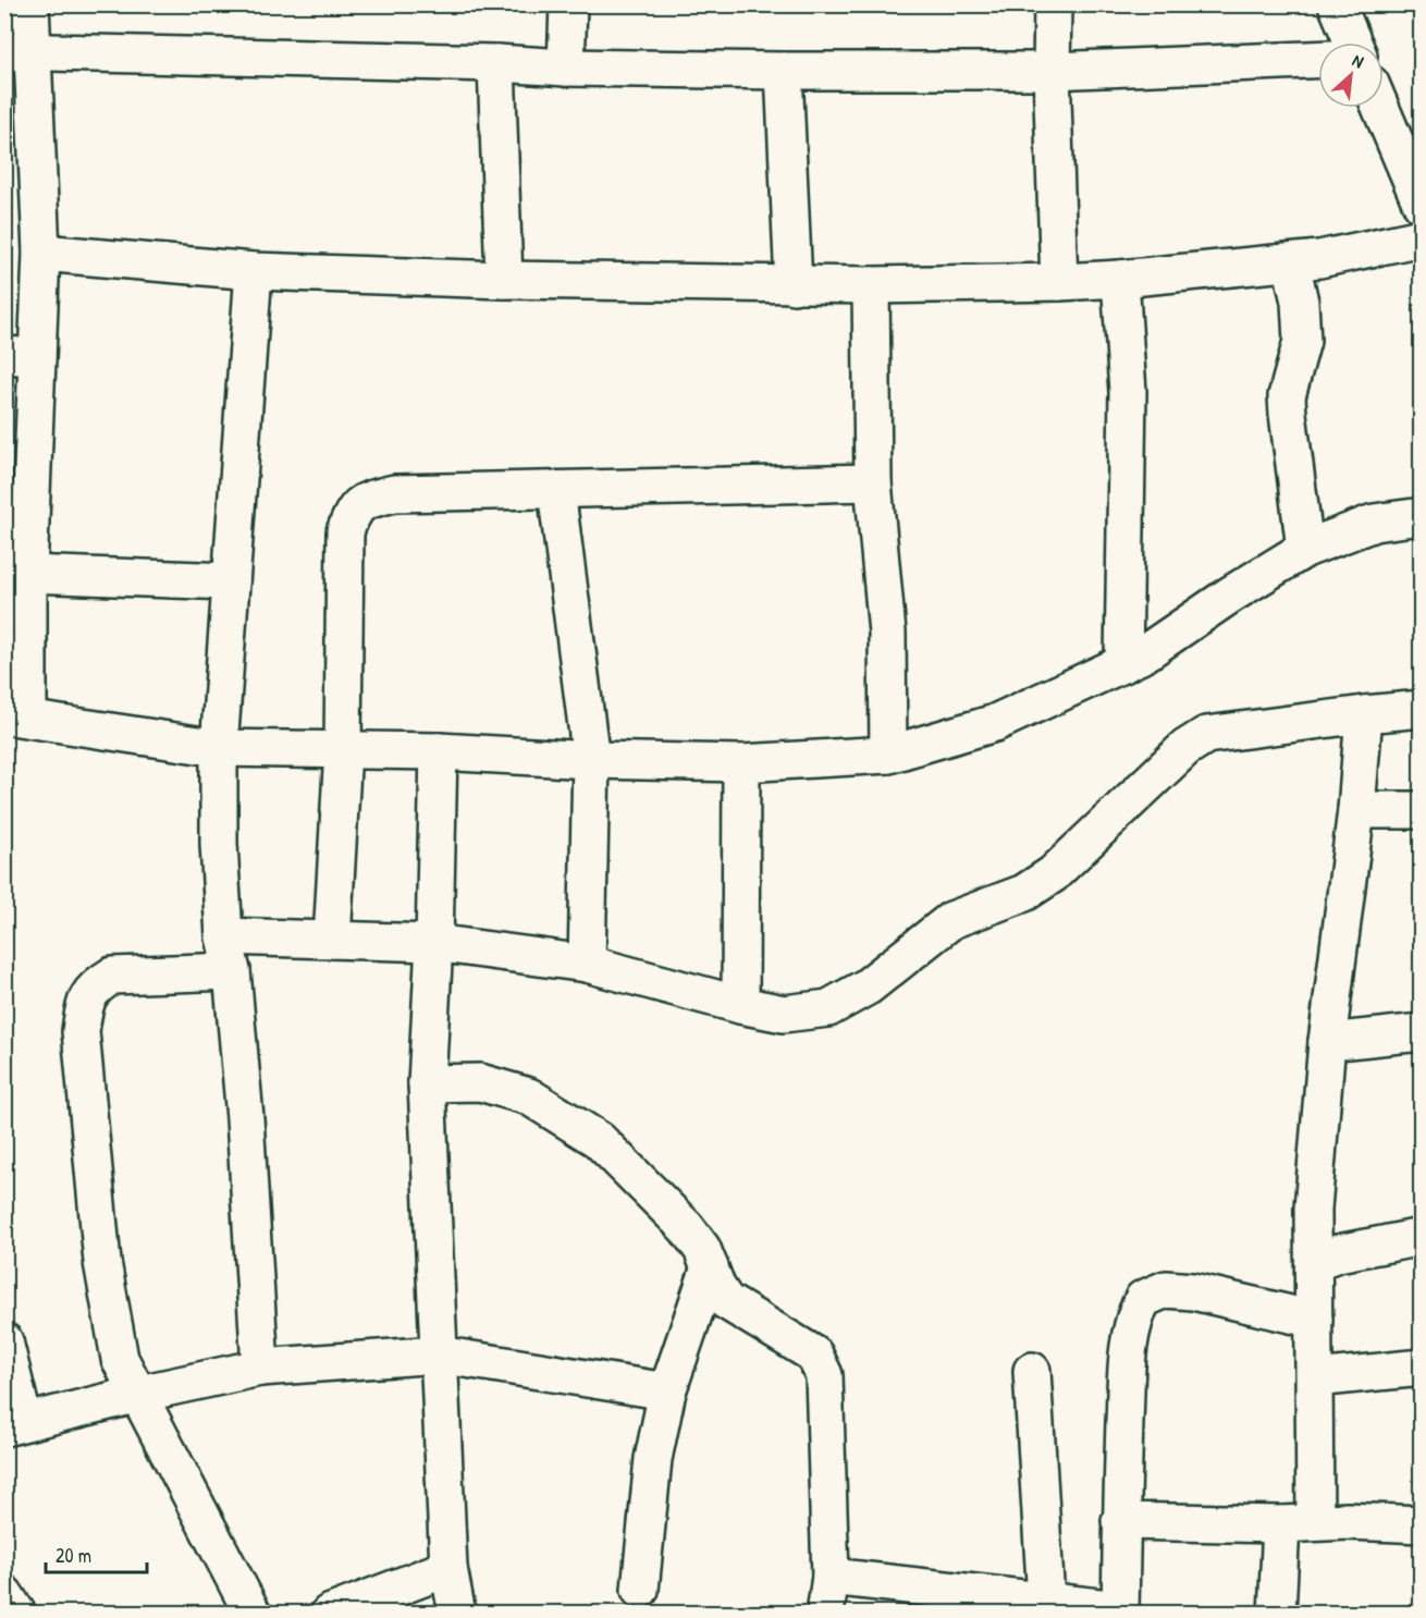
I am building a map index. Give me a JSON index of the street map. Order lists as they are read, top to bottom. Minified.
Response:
{"scale_bar":"20 m","north":"top right"}
